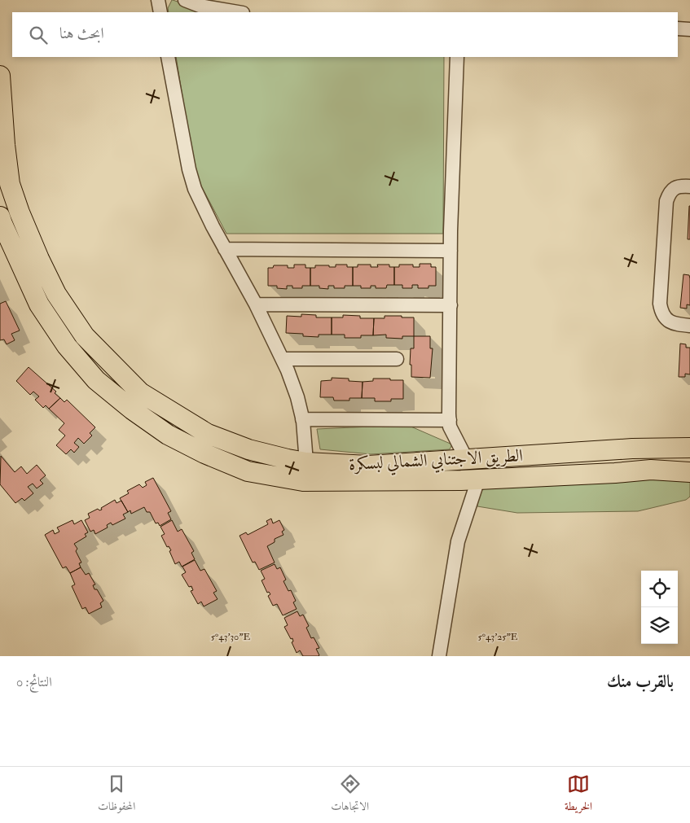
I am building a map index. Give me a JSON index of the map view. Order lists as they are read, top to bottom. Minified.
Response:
{"streets":{"highway":["الطريق الاجتنابي الشمالي لبسكرة"]},"page":{"search":"ابحث هنا","heading":["بالقرب منك","النتائج: 0"],"nav":["الخريطة","الاتجاهات","المحفوظات"]},"coordinates":["5°43'30\"E","5°43'25\"E"]}
